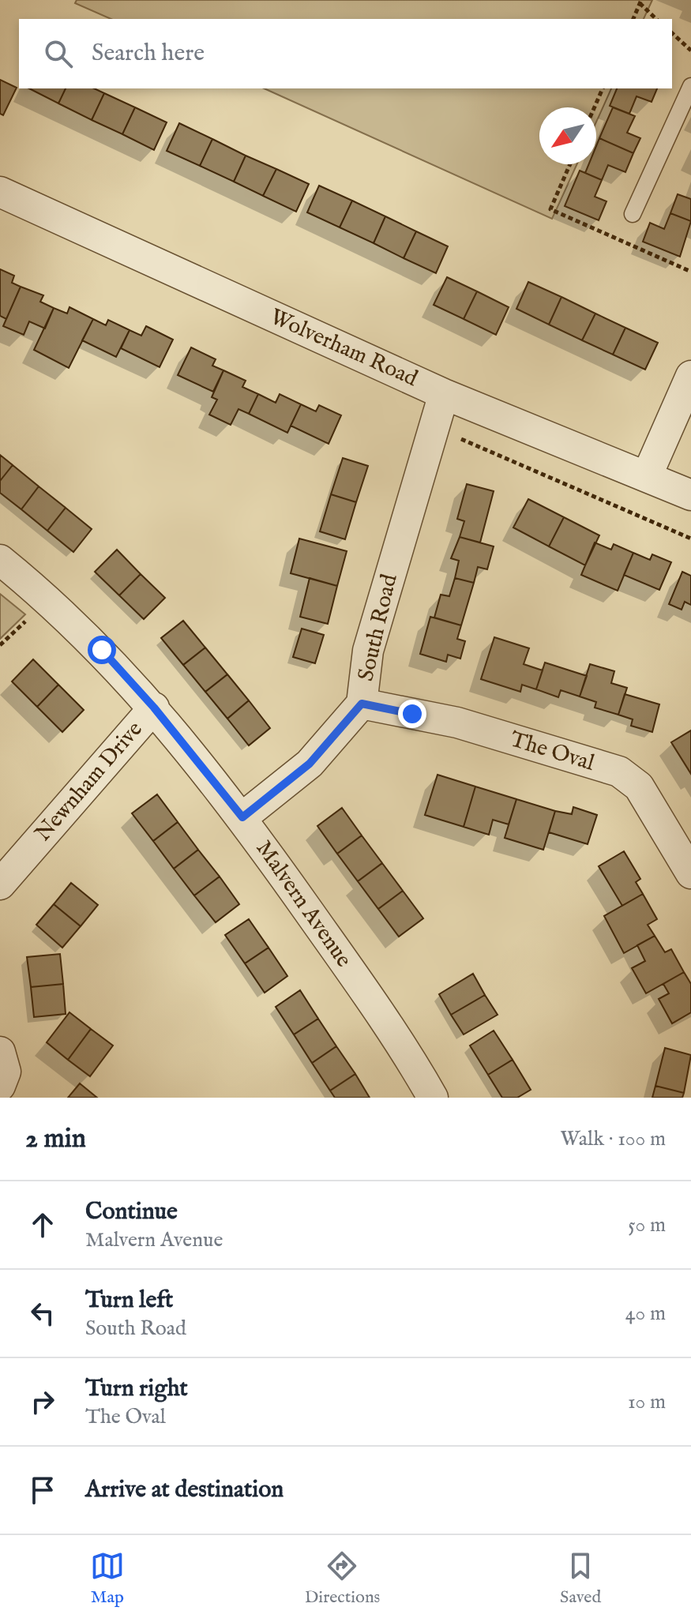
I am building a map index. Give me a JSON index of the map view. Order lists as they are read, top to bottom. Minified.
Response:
{"streets":{"street":["Wolverham Road","South Road","The Oval","Newnham Drive","Malvern Avenue"]},"crossings":[["Wolverham Road","South Road"],["South Road","The Oval"],["South Road","Malvern Avenue"],["Newnham Drive","Malvern Avenue"]],"north":"bottom left","page":{"search":"Search here","heading":["2 min","Walk · 100 m"],"list":[["Continue","Malvern Avenue","50 m"],["Turn left","South Road","40 m"],["Turn right","The Oval","10 m"],"Arrive at destination"],"nav":["Map","Directions","Saved"]}}
